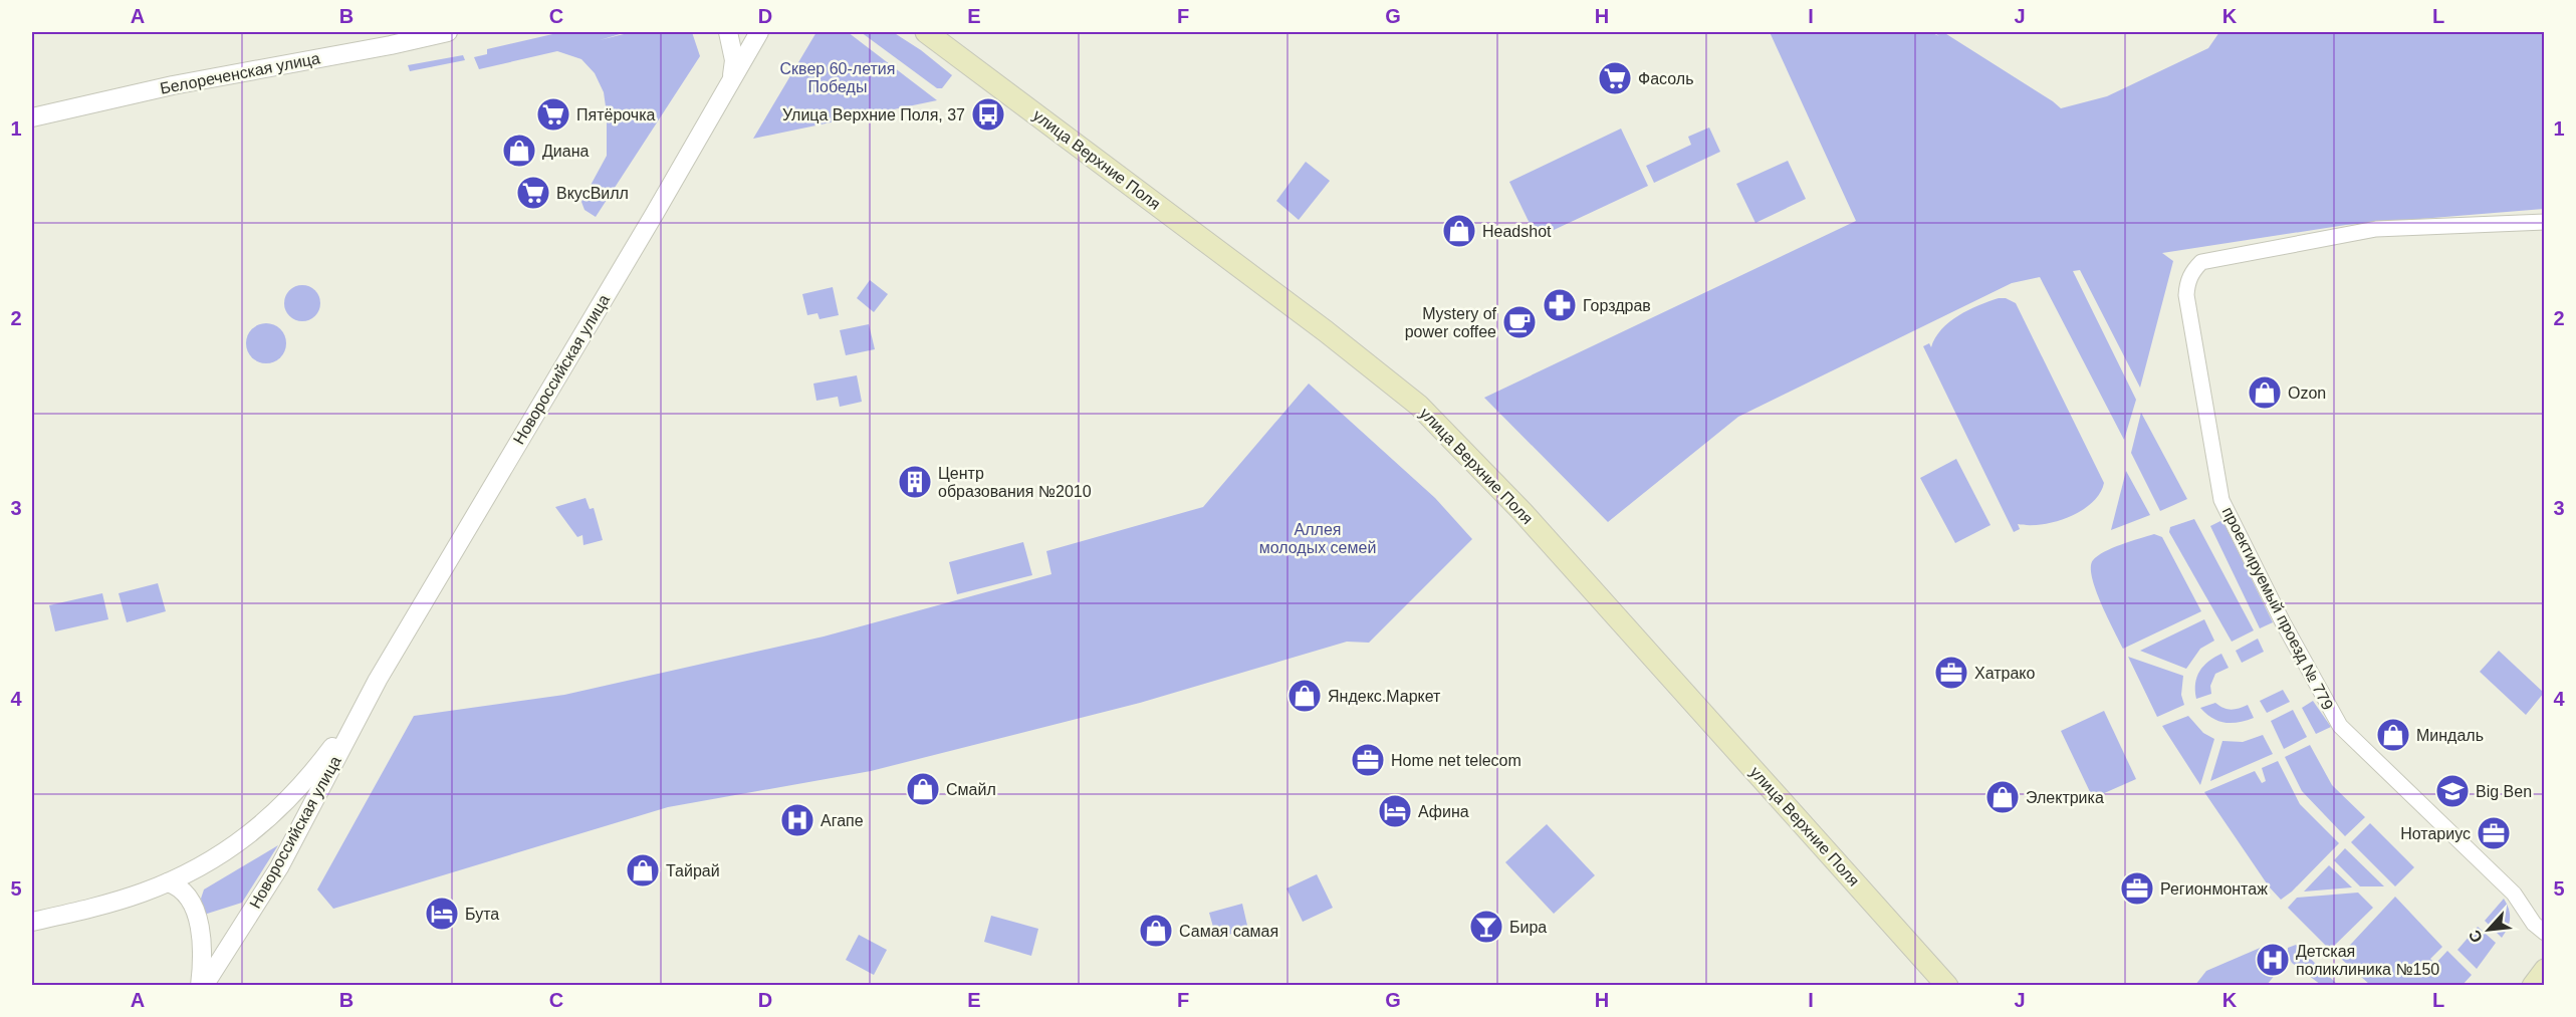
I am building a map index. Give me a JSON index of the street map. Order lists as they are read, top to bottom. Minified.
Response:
{"streets":{"main road":["улица Верхние Поля"],"street":["Белореченская улица","Новороссийская улица","проектируемый проезд № 779"]},"parks":["Сквер 60-летия Победы","Аллея молодых семей"],"places":{"supermarket":["Фасоль","Пятёрочка","ВкусВилл"],"bus stop":["Улица Верхние Поля, 37"],"shop":["Диана","Headshot","Ozon","Яндекс.Маркет","Миндаль","Смайл","Электрика","Тайрай","Самая самая"],"pharmacy":["Горздрав"],"cafe":["Mystery of power coffee"],"building":["Центр образования №2010"],"office":["Хатрако","Home net telecom","Нотариус","Регионмонтаж"],"school or university":["Big Ben"],"hotel":["Афина","Бута"],"hospital":["Агапе","Детская поликлиника №150"],"bar":["Бира"]},"north":"bottom left","grid":{"columns":["A","B","C","D","E","F","G","H","I","J","K","L"],"rows":["1","2","3","4","5"]}}
